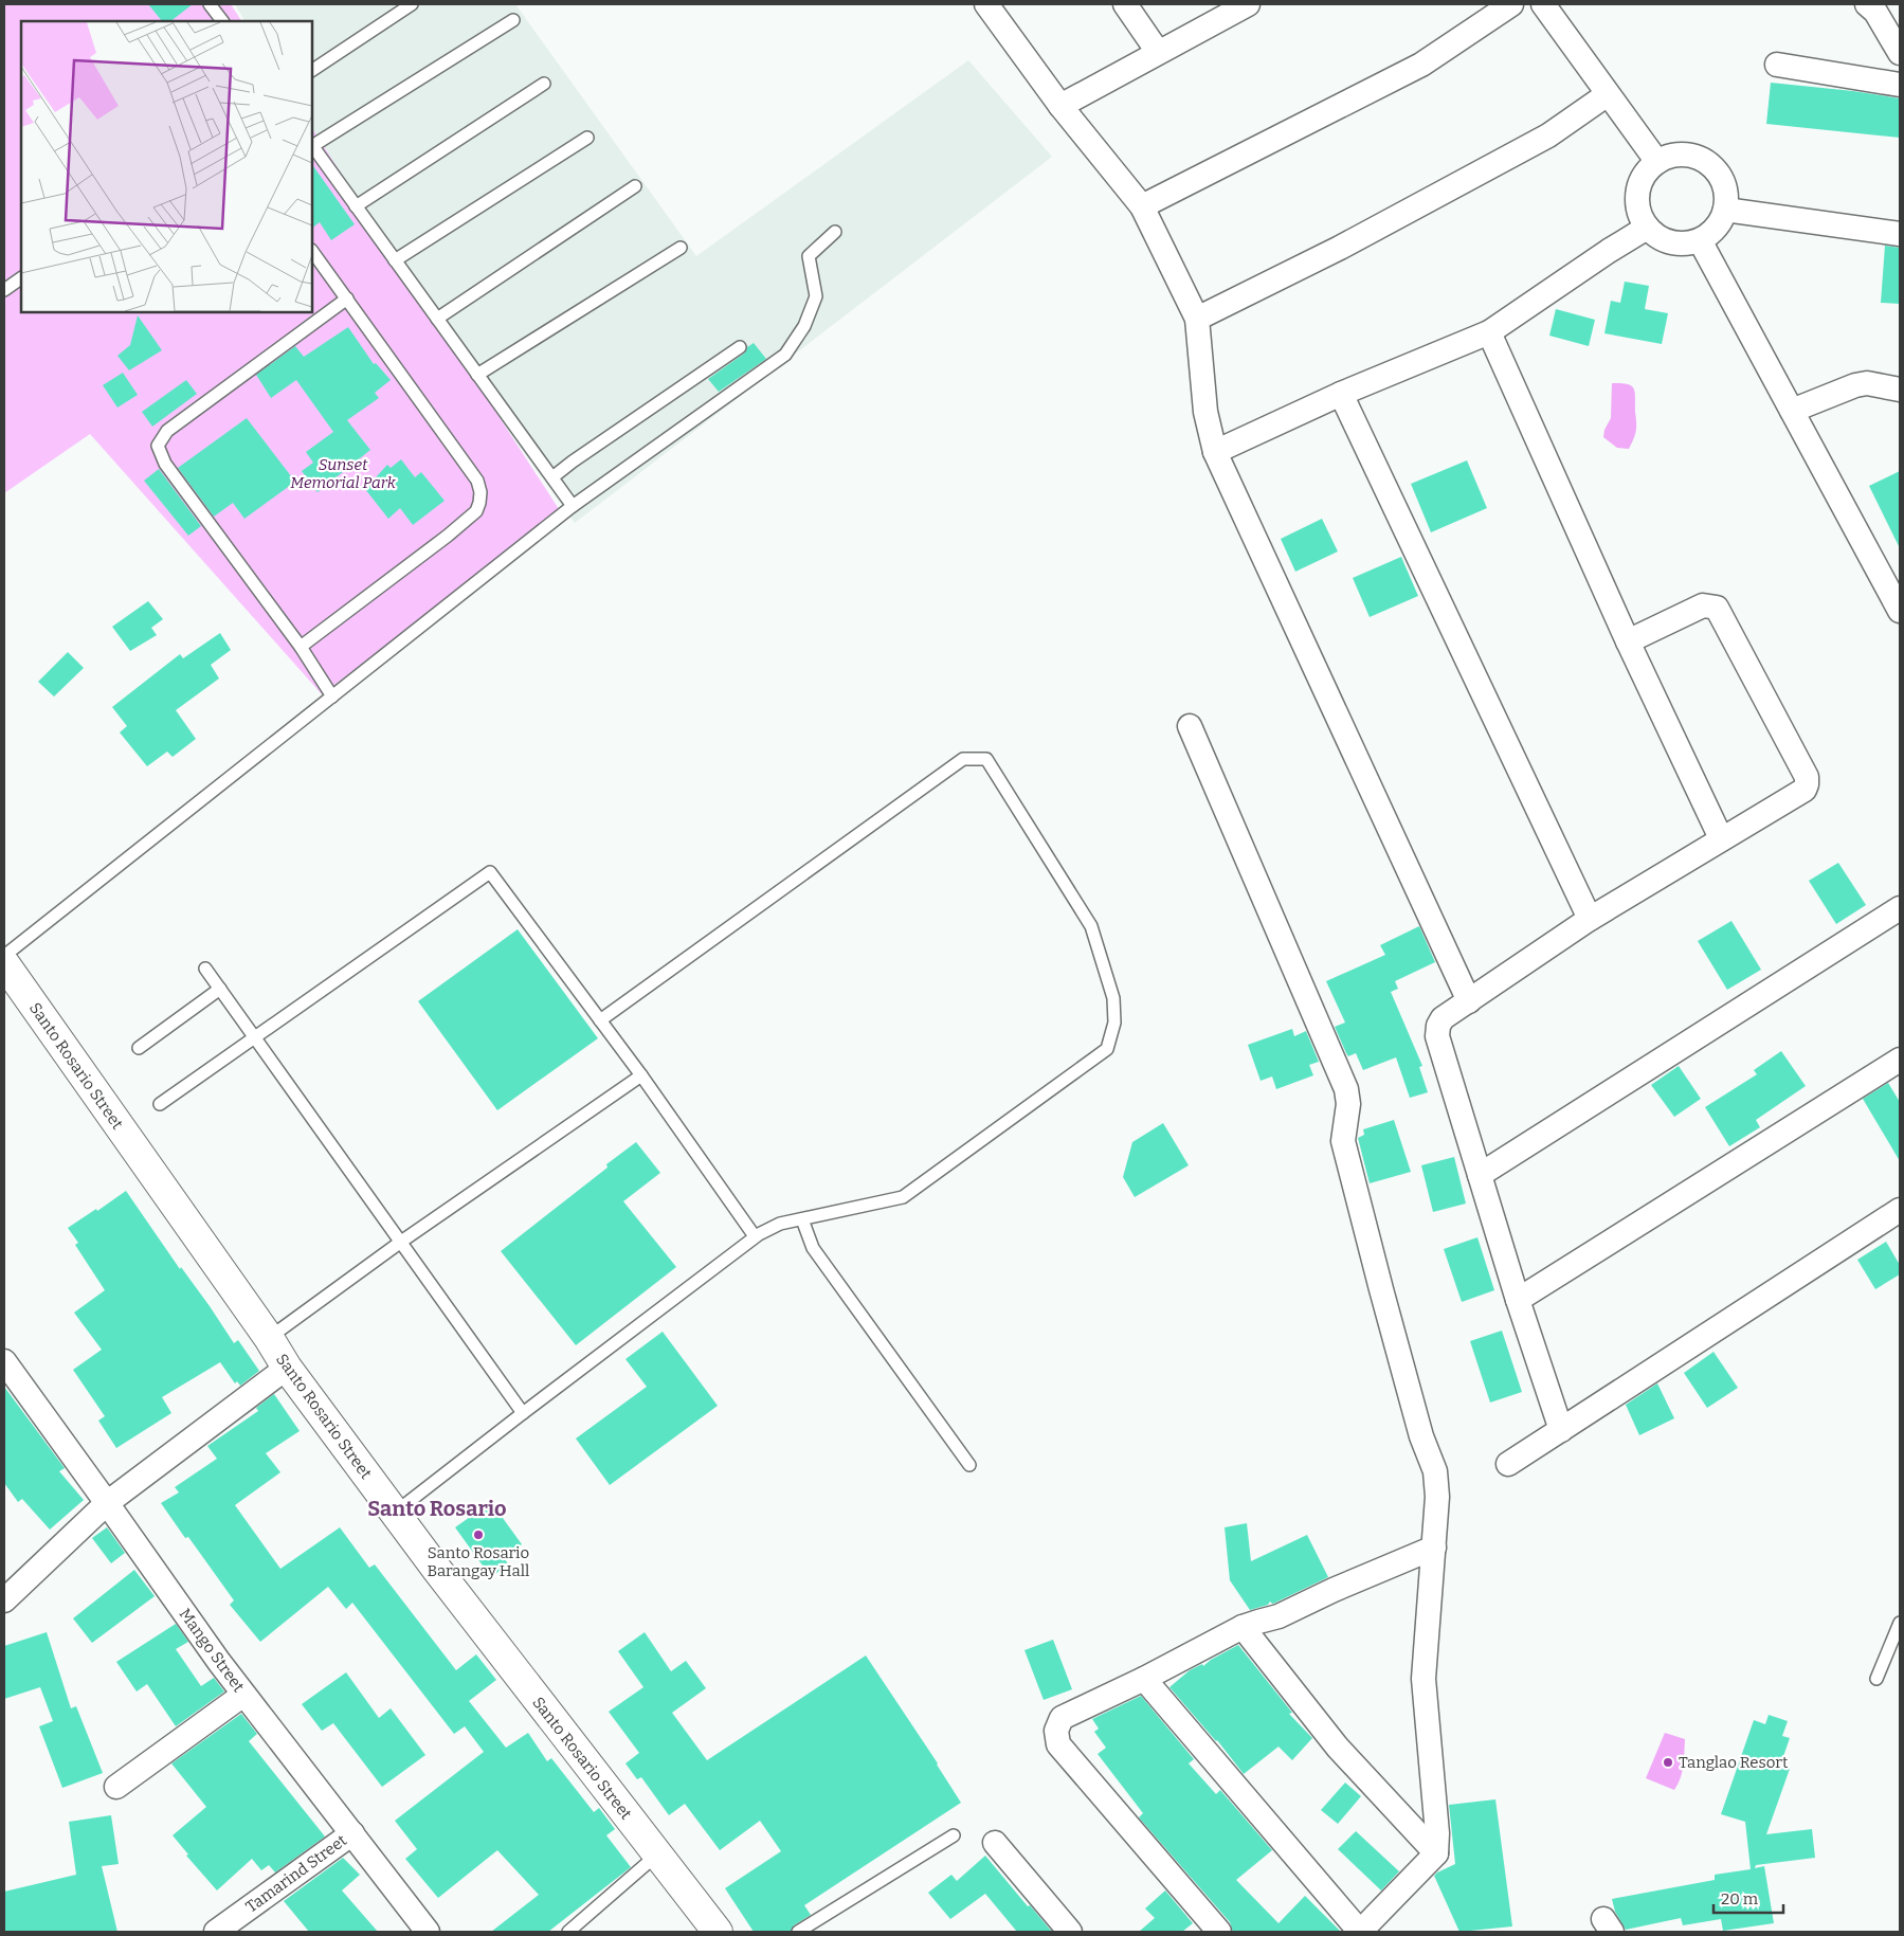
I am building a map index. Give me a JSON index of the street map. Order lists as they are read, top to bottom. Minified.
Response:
{"streets":{"main road":["Santo Rosario Street"],"street":["Mango Street","Tamarind Street"]},"crossings":[["Mango Street","Tamarind Street"]],"districts":["Santo Rosario"],"parks":["Sunset Memorial Park"],"places":["Santo Rosario Barangay Hall","Tanglao Resort"],"scale_bar":"20 m"}
